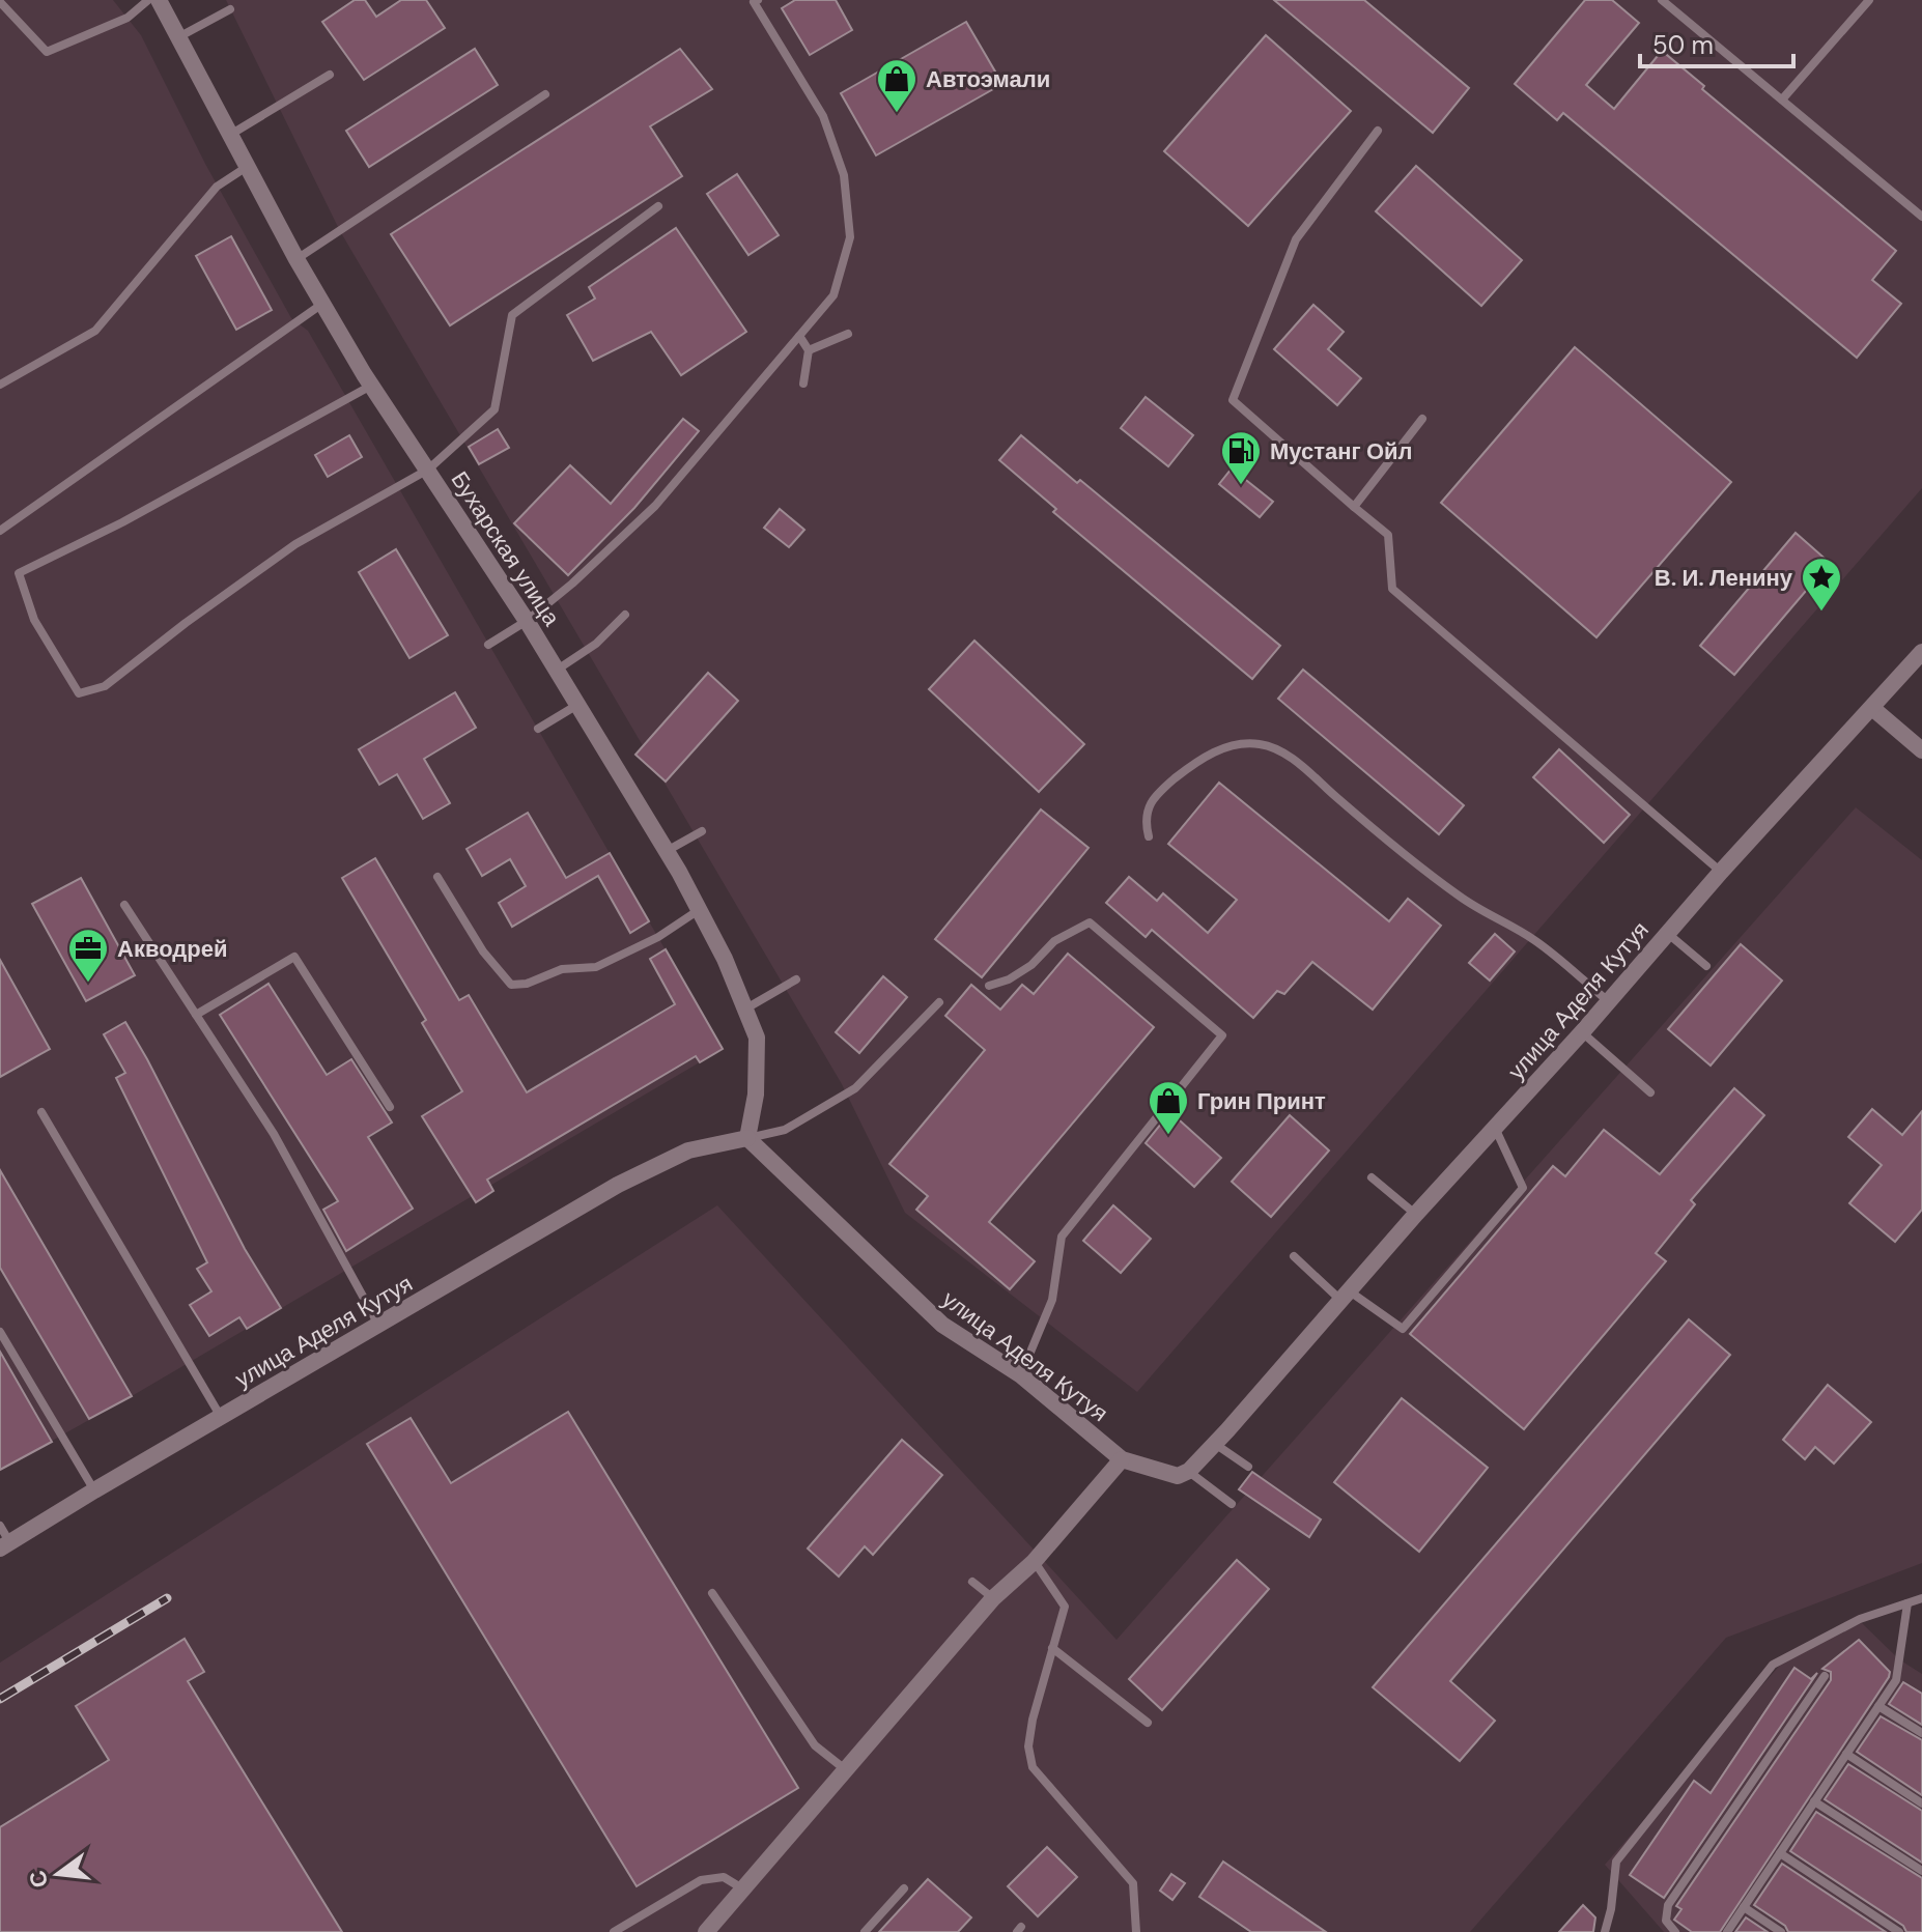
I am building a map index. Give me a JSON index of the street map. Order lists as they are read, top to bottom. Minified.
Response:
{"streets":{"street":["Бухарская улица","улица Аделя Кутуя"]},"crossings":[["Бухарская улица","улица Аделя Кутуя"]],"places":{"shop":["Автоэмали","Грин Принт"],"fuel station":["Мустанг Ойл"],"place":["В. И. Ленину"],"office":["Акводрей"]},"scale_bar":"50 m","north":"left"}
